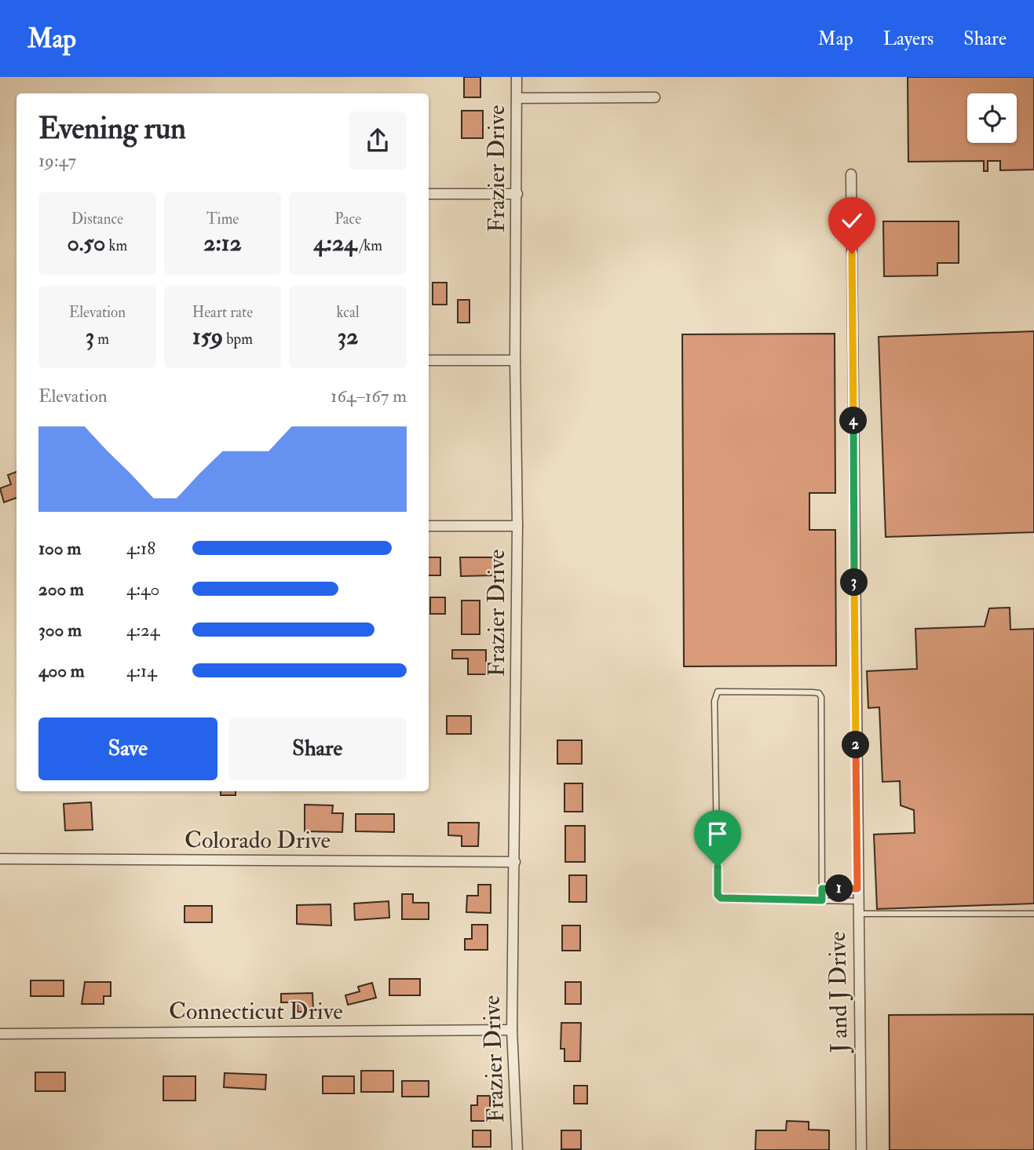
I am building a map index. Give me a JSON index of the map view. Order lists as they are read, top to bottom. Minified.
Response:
{"streets":{"street":["Frazier Drive","Colorado Drive","J and J Drive","Connecticut Drive"]},"crossings":[["Frazier Drive","Colorado Drive"],["Frazier Drive","Connecticut Drive"]],"page":{"header":"Map","nav":["Map","Layers","Share"],"heading":["Evening run","19:47"],"stats":[["Distance","0.50 km"],["Time","2:12"],["Pace","4:24 /km"],["Elevation","3 m"],["Heart rate","159 bpm"],["kcal","32"]],"chart":["Elevation","164–167 m"],"pins":["4","3","2","1"],"list":[{"name":"100 m","note":"4:18"},{"name":"200 m","note":"4:40"},{"name":"300 m","note":"4:24"},{"name":"400 m","note":"4:14"}],"buttons":["Save","Share"]}}
